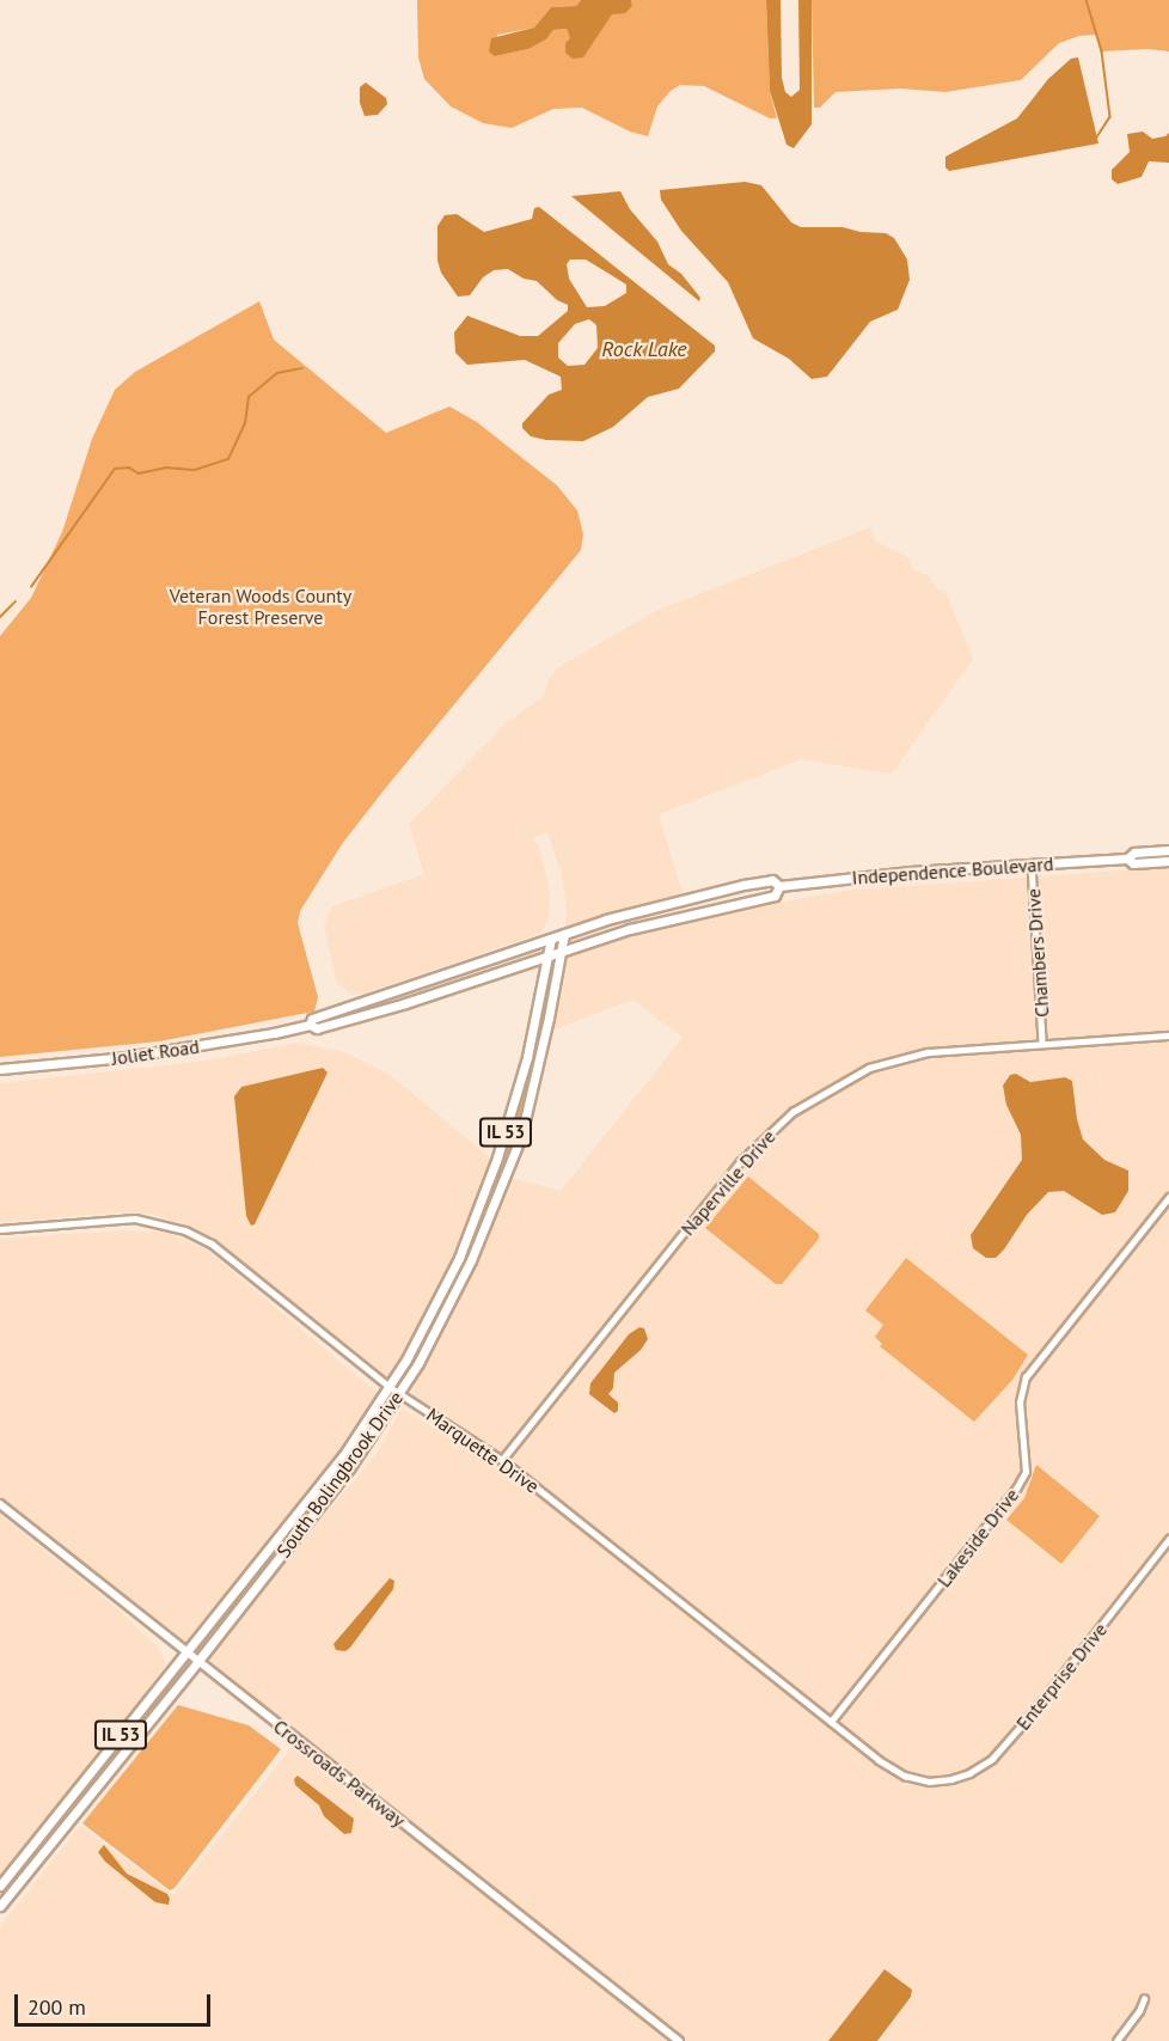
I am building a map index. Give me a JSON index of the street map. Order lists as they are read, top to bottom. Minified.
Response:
{"streets":{"main road":["Independence Boulevard","Joliet Road","IL 53","South Bolingbrook Drive"],"street":["Chambers Drive","Naperville Drive","Marquette Drive","Lakeside Drive","Enterprise Drive","Crossroads Parkway"]},"crossings":[["Independence Boulevard","Chambers Drive"],["Independence Boulevard","Joliet Road"],["Independence Boulevard","South Bolingbrook Drive"],["Chambers Drive","Naperville Drive"],["Joliet Road","South Bolingbrook Drive"],["Naperville Drive","Marquette Drive"],["Marquette Drive","South Bolingbrook Drive"],["Marquette Drive","Lakeside Drive"],["Marquette Drive","Enterprise Drive"],["South Bolingbrook Drive","Crossroads Parkway"]],"water":["Rock Lake"],"parks":["Veteran Woods County Forest Preserve"],"scale_bar":"200 m"}
